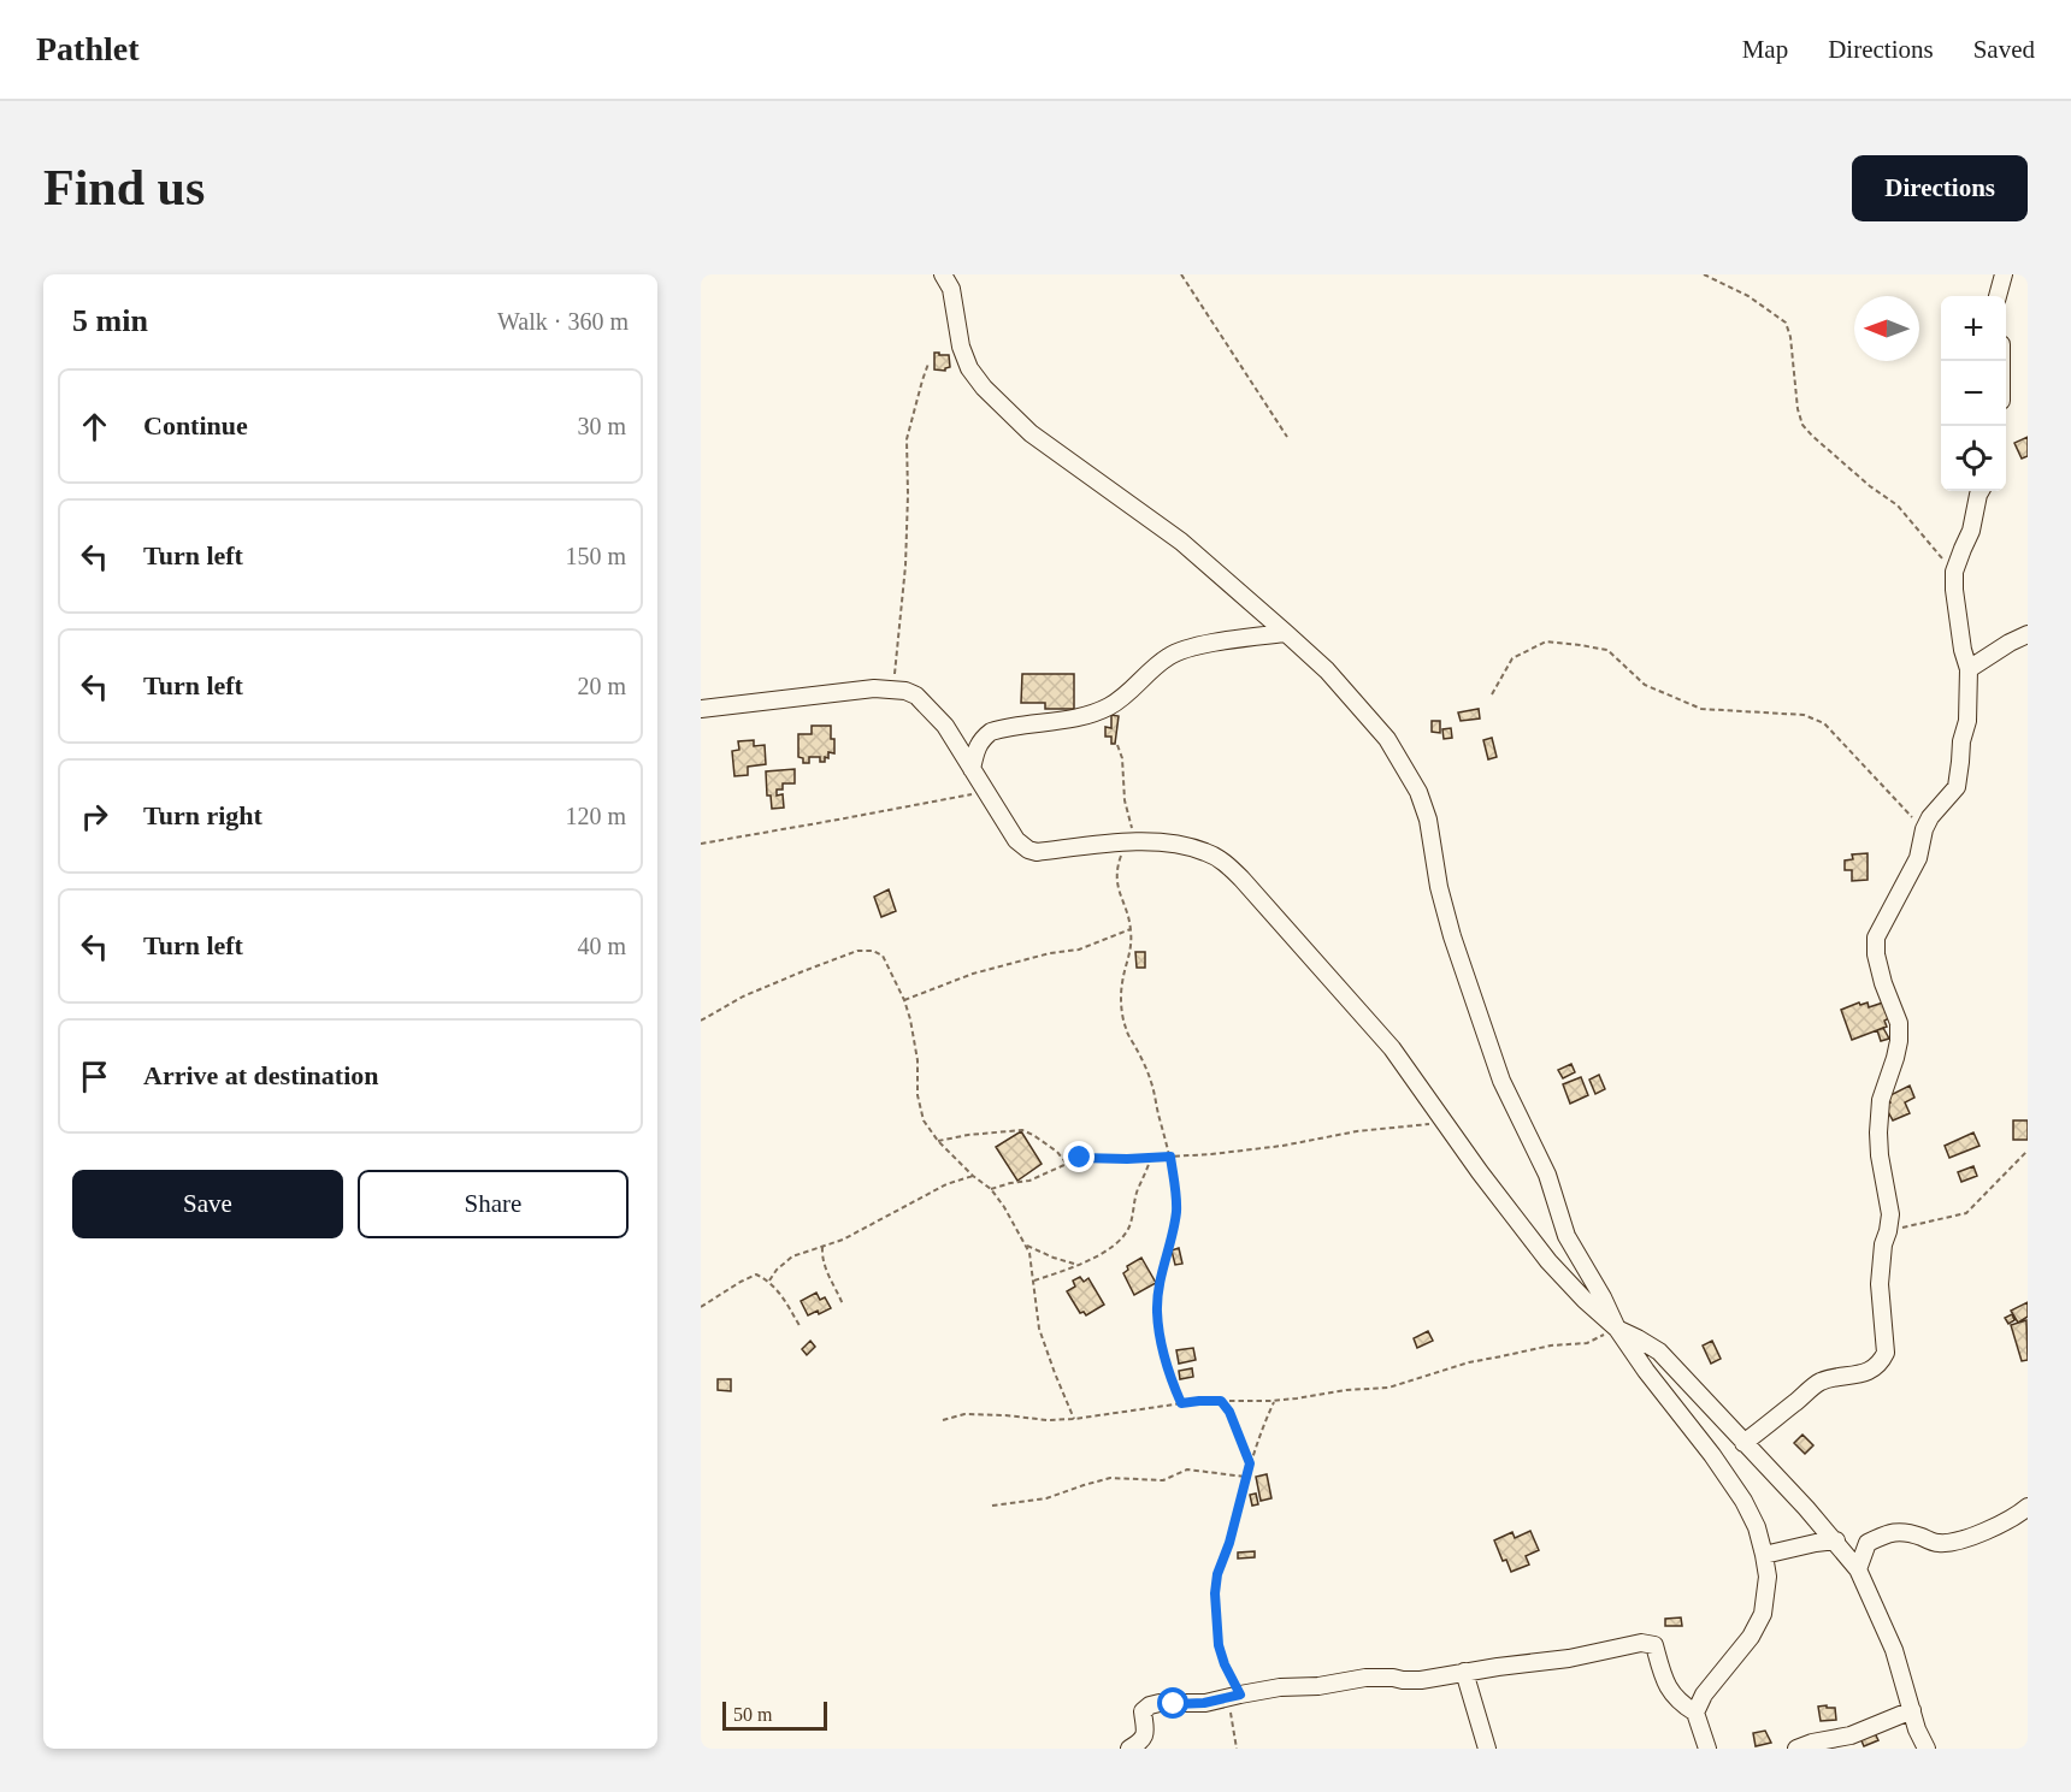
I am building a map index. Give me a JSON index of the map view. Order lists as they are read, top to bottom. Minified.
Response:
{"scale_bar":"50 m","north":"left","page":{"header":"Pathlet","nav":["Map","Directions","Saved"],"buttons":["Directions",["Save","Share"]],"title":"Find us","heading":["5 min","Walk · 360 m"],"map_buttons":["+","−"],"list":[["Continue","30 m"],["Turn left","150 m"],["Turn left","20 m"],["Turn right","120 m"],["Turn left","40 m"],"Arrive at destination"],"scale":"50 m"}}
